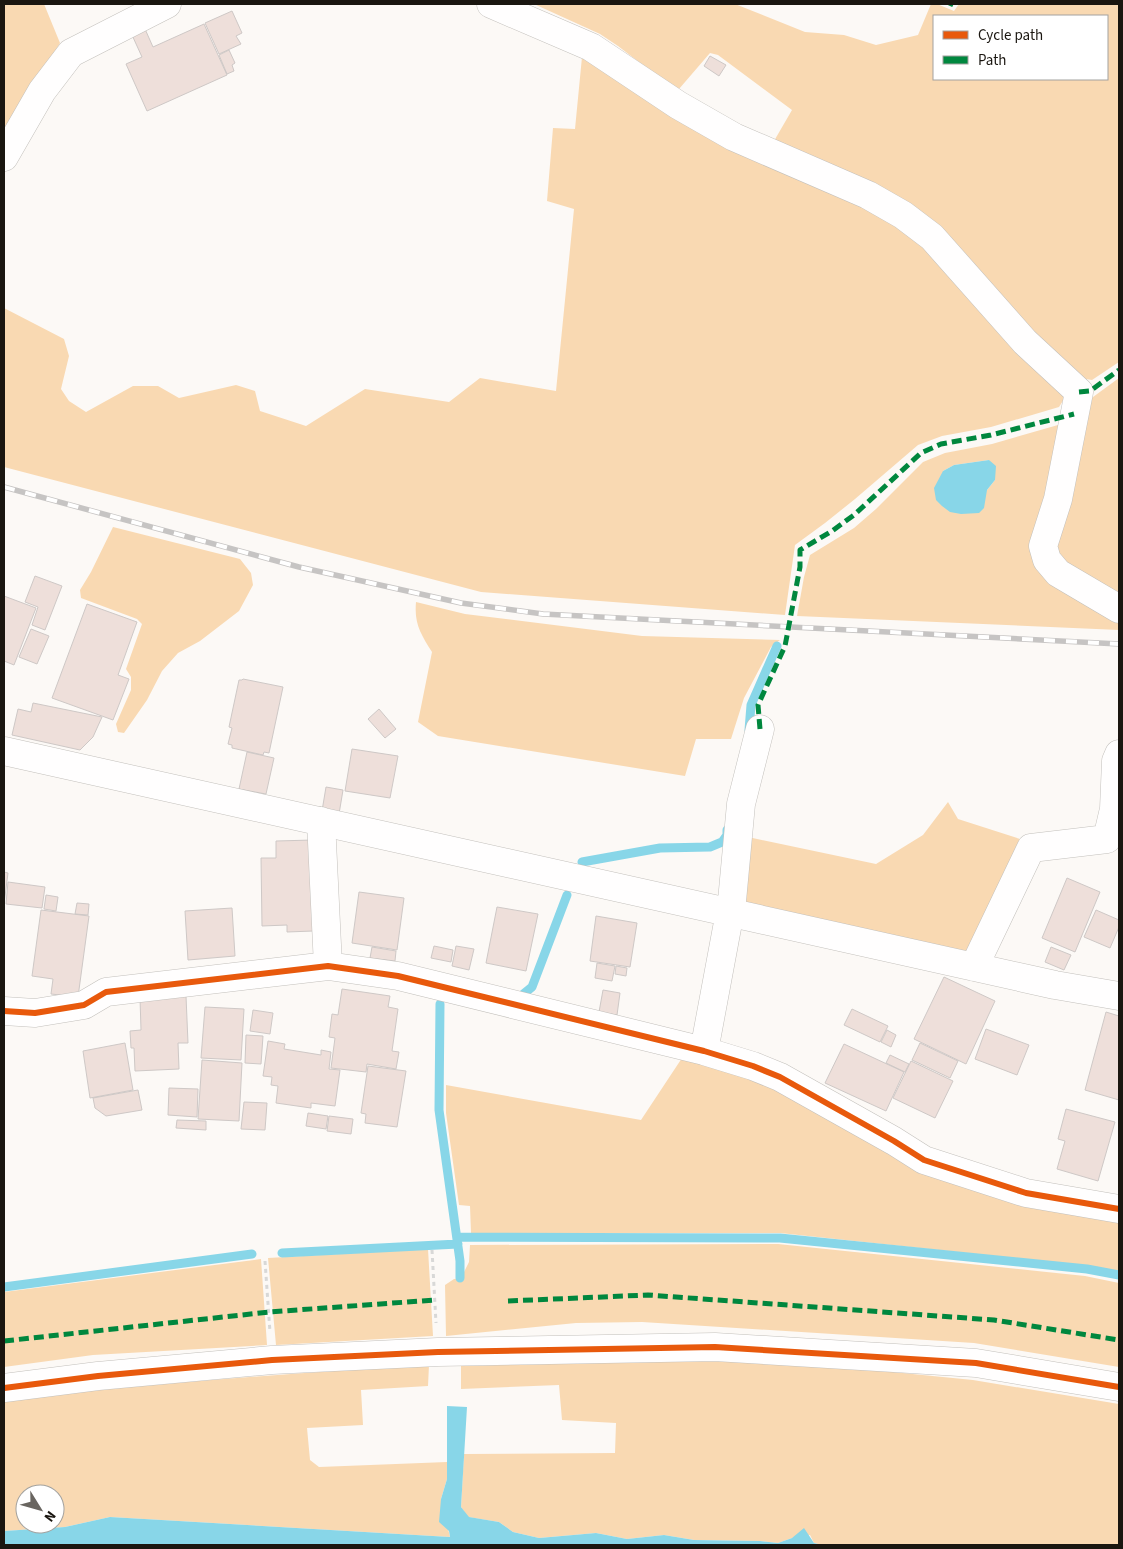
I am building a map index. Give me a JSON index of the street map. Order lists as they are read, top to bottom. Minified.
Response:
{"legend":["Cycle path","Path"],"north":"bottom right"}
